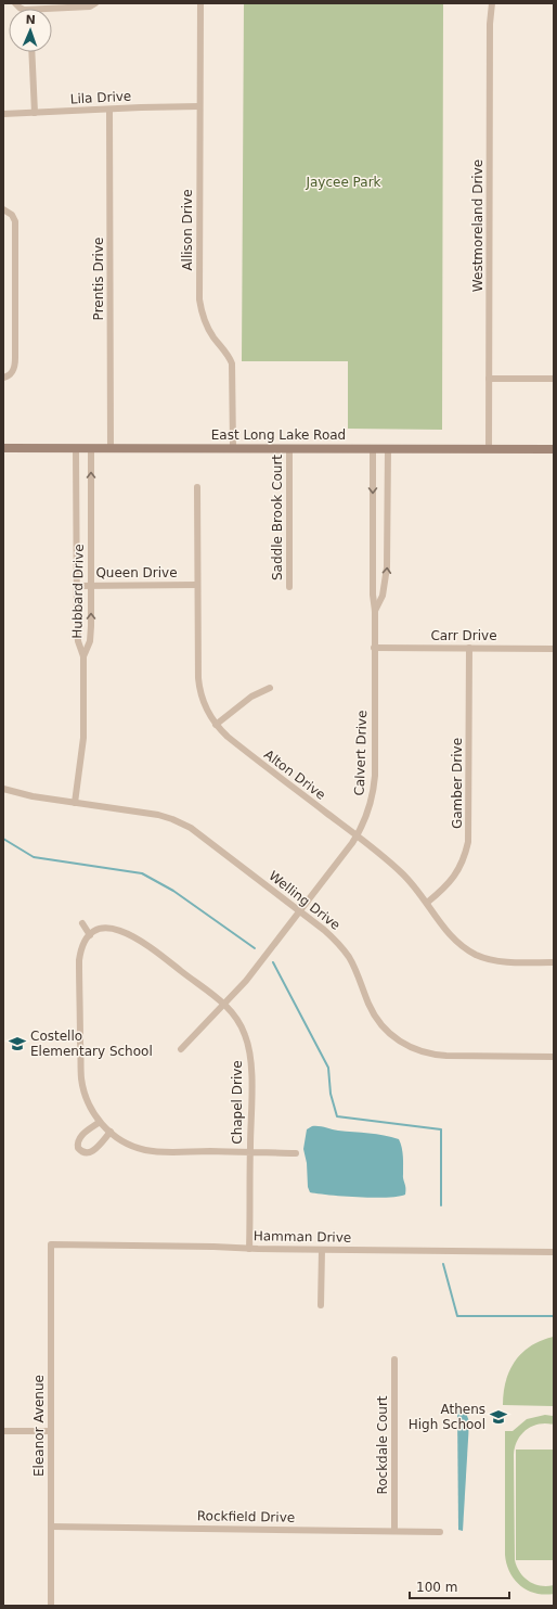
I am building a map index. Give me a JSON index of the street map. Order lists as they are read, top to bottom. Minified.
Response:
{"streets":{"main road":["East Long Lake Road"],"street":["Lila Drive","Westmoreland Drive","Allison Drive","Prentis Drive","Saddle Brook Court","Queen Drive","Hubbard Drive","Carr Drive","Calvert Drive","Alton Drive","Gamber Drive","Welling Drive","Chapel Drive","Hamman Drive","Eleanor Avenue","Rockdale Court","Rockfield Drive"]},"crossings":[["Lila Drive","Allison Drive"],["Lila Drive","Prentis Drive"],["Westmoreland Drive","East Long Lake Road"],["Allison Drive","East Long Lake Road"],["Prentis Drive","East Long Lake Road"],["East Long Lake Road","Saddle Brook Court"],["East Long Lake Road","Hubbard Drive"],["East Long Lake Road","Calvert Drive"],["Queen Drive","Hubbard Drive"],["Queen Drive","Alton Drive"],["Hubbard Drive","Welling Drive"],["Carr Drive","Calvert Drive"],["Carr Drive","Gamber Drive"],["Calvert Drive","Alton Drive"],["Calvert Drive","Welling Drive"],["Calvert Drive","Chapel Drive"],["Alton Drive","Gamber Drive"],["Chapel Drive","Hamman Drive"],["Hamman Drive","Eleanor Avenue"],["Eleanor Avenue","Rockfield Drive"],["Rockdale Court","Rockfield Drive"]],"parks":["Jaycee Park"],"places":{"school or university":["Costello Elementary School","Athens High School"]},"scale_bar":"100 m","north":"top"}
